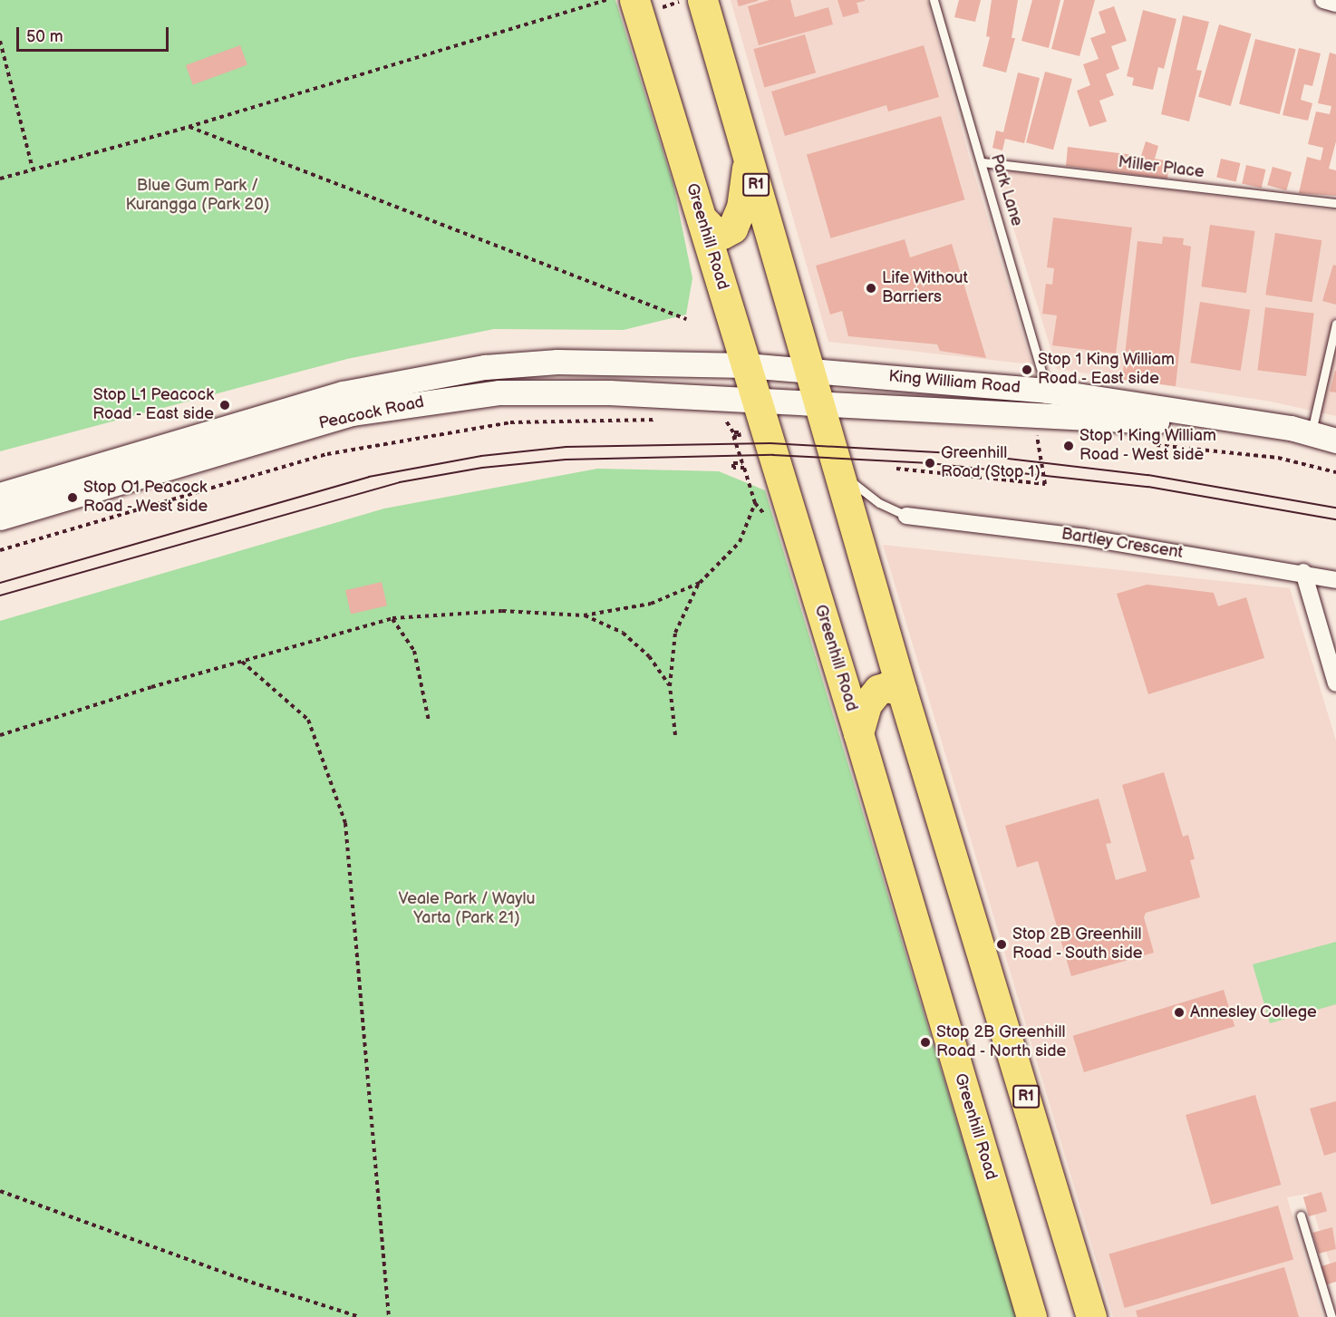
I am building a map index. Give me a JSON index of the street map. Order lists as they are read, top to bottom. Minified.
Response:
{"streets":{"highway":["R1","Greenhill Road"],"main road":["King William Road","Peacock Road"],"street":["Bartley Crescent"],"lane":["Miller Place","Park Lane"]},"crossings":[["Miller Place","Park Lane"],["R1","King William Road"],["Park Lane","King William Road"],["Greenhill Road","King William Road"],["Greenhill Road","Peacock Road"],["King William Road","Peacock Road"]],"parks":["Blue Gum Park / Kurangga (Park 20)","Veale Park / Waylu Yarta (Park 21)"],"places":["Life Without Barriers","Stop 1 King William Road - East side","Stop L1 Peacock Road - East side","Stop 1 King William Road - West side","Greenhill Road (Stop 1)","Stop O1 Peacock Road - West side","Stop 2B Greenhill Road - South side","Annesley College","Stop 2B Greenhill Road - North side"],"scale_bar":"50 m"}
